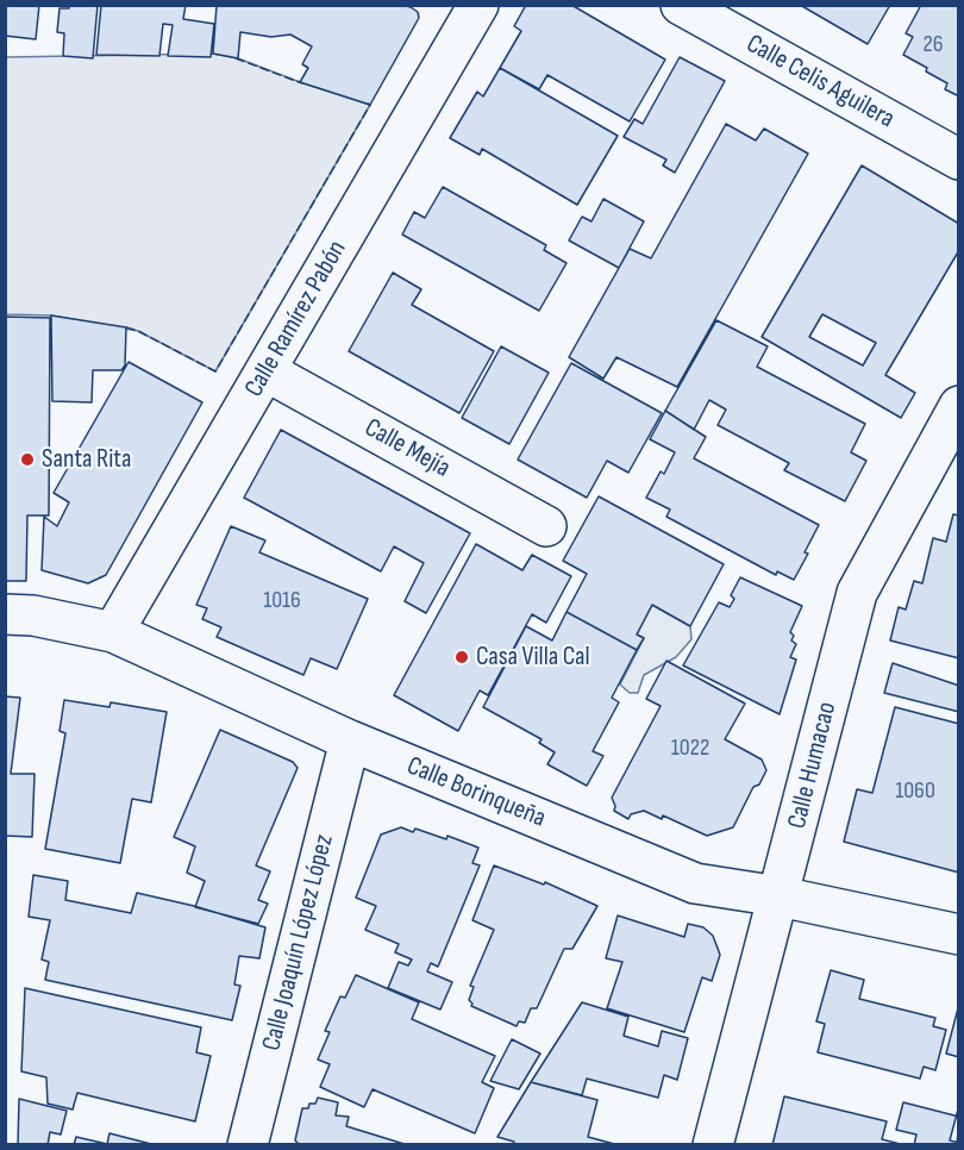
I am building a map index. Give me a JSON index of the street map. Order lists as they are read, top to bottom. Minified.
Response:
{"streets":{"street":["Calle Celis Aguilera","Calle Ramírez Pabón","Calle Mejía","Calle Humacao","Calle Borinqueña","Calle Joaquín López López"]},"crossings":[["Calle Ramírez Pabón","Calle Mejía"],["Calle Ramírez Pabón","Calle Borinqueña"],["Calle Humacao","Calle Borinqueña"],["Calle Borinqueña","Calle Joaquín López López"]],"places":["Santa Rita","Casa Villa Cal"],"house_numbers":["26","1016","1022","1060"]}
